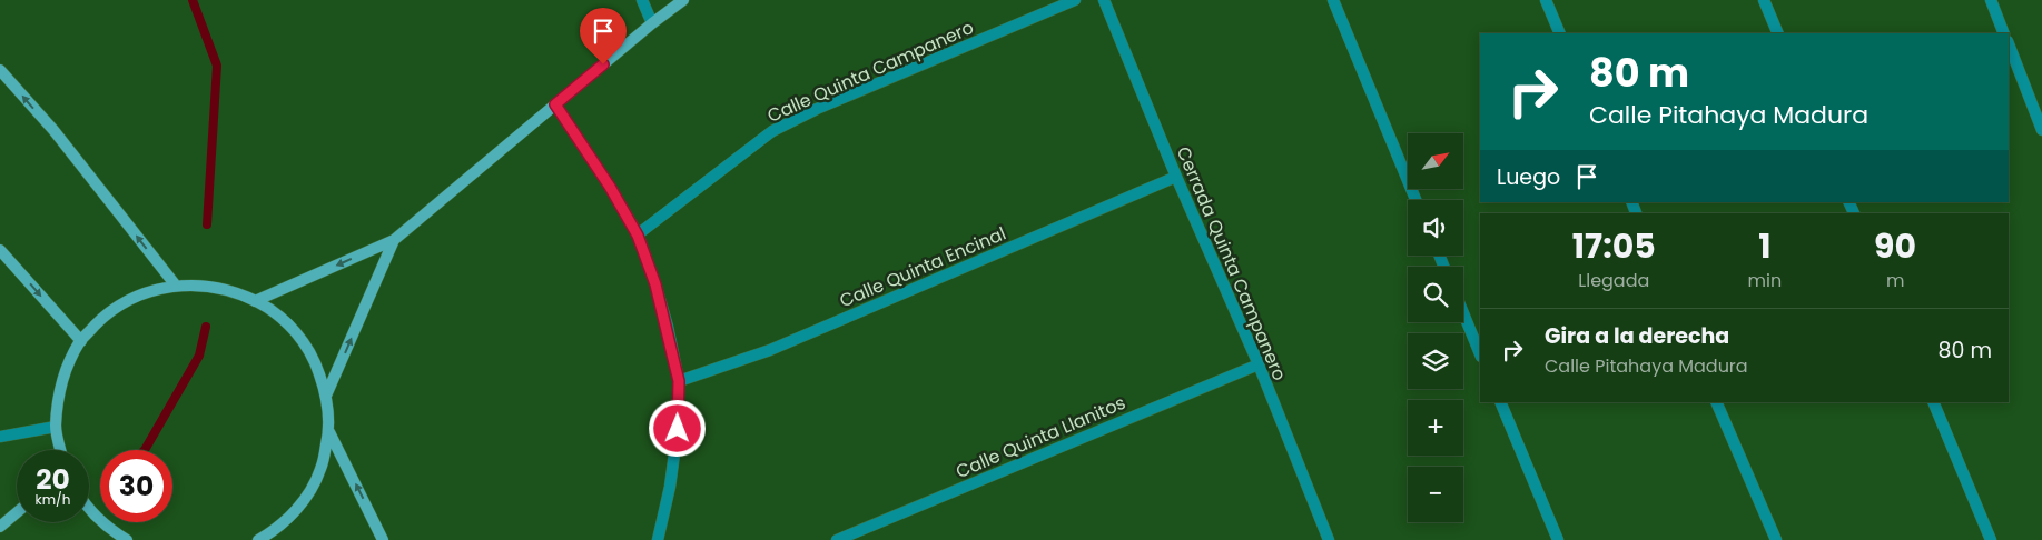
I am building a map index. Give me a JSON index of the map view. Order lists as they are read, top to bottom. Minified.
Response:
{"streets":{"street":["Calle Quinta Campanero","Cerrada Quinta Campanero","Calle Quinta Encinal","Calle Quinta Llanitos"]},"crossings":[["Cerrada Quinta Campanero","Calle Quinta Encinal"],["Cerrada Quinta Campanero","Calle Quinta Llanitos"]],"north":"top right","page":{"turn":["80 m","Calle Pitahaya Madura"],"map_buttons":["+","−"],"then":"Luego","eta":["17:05","Llegada","1","min","90","m"],"list":[{"name":"Gira a la derecha","note":"Calle Pitahaya Madura","value":"80 m"}],"speed":"20 km/h","limit":"30"}}
